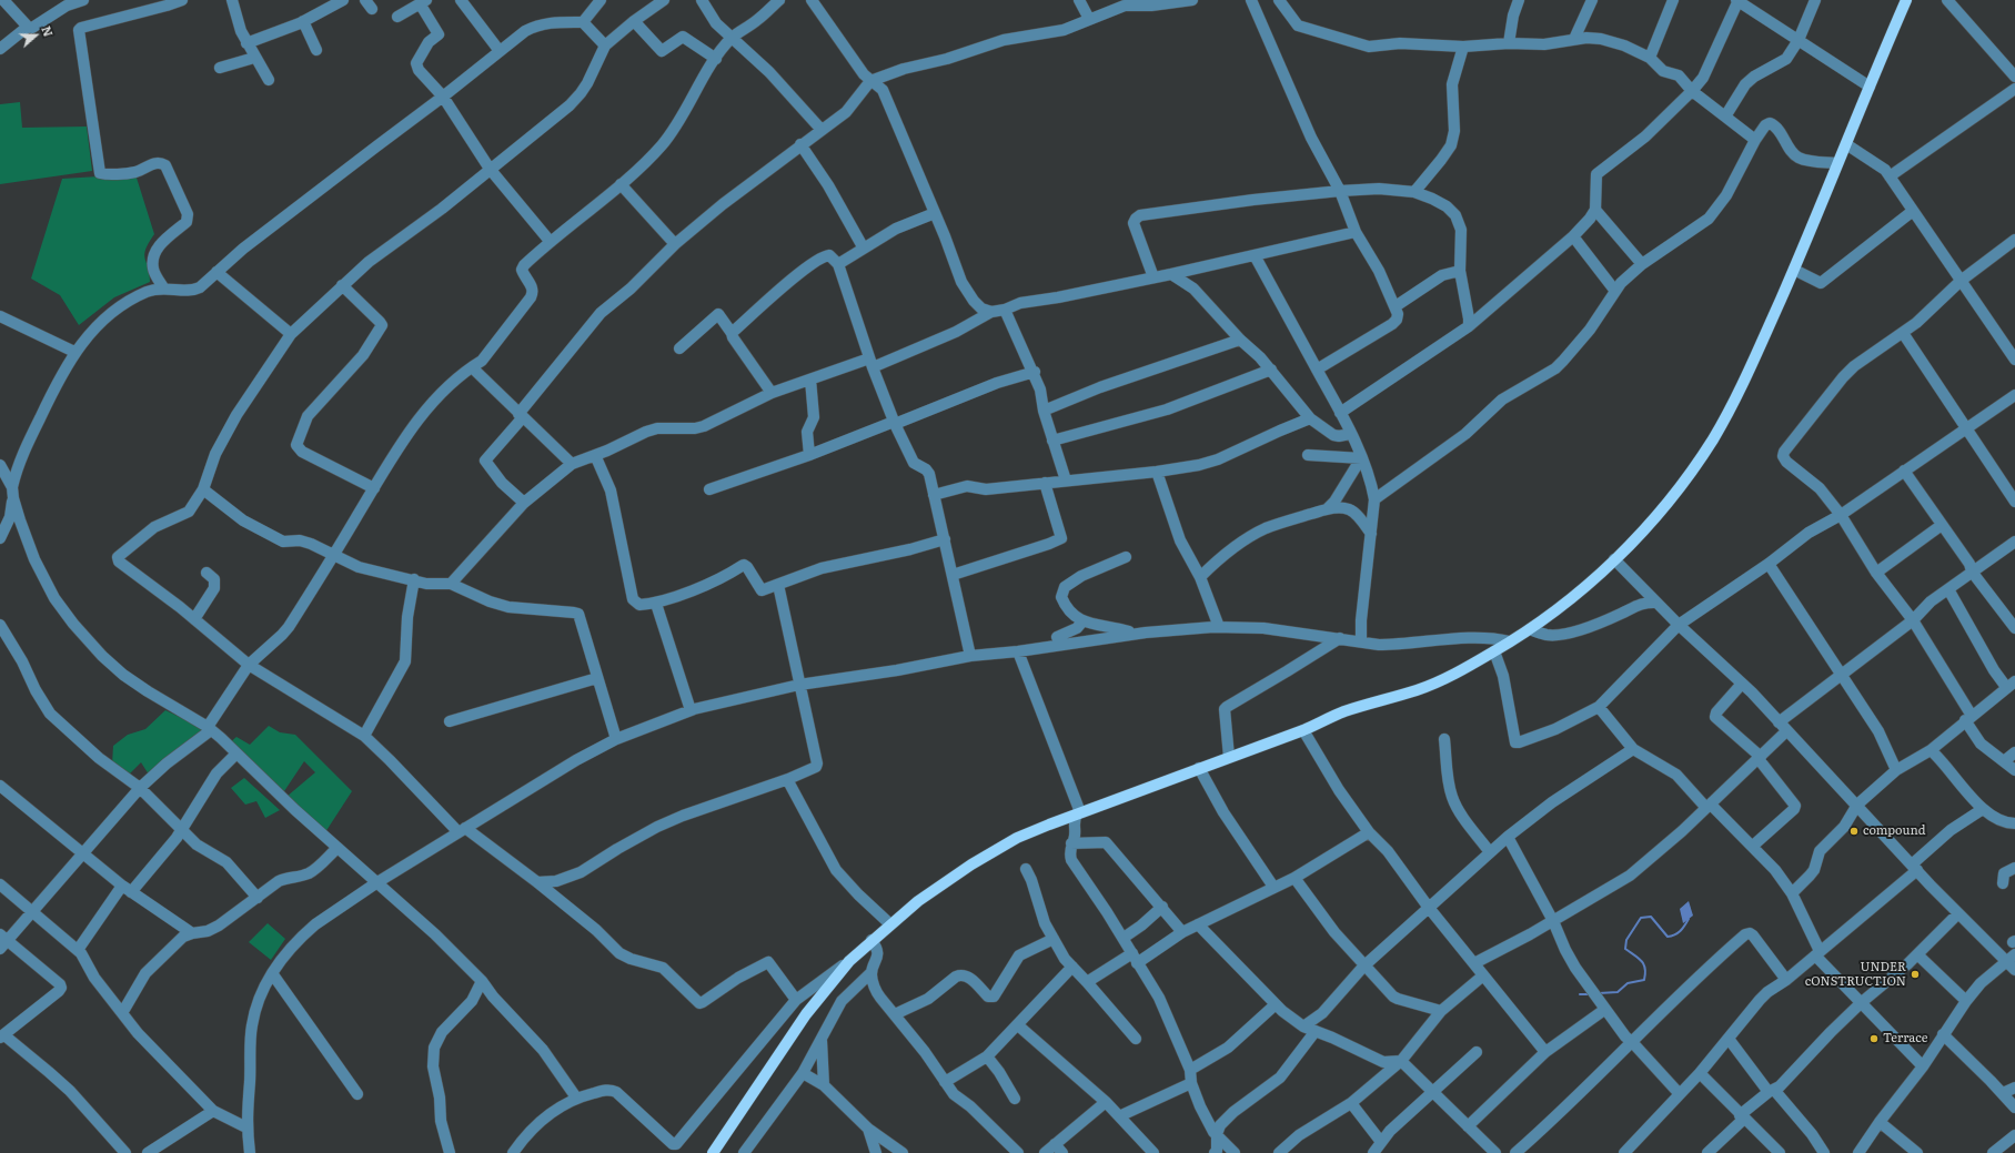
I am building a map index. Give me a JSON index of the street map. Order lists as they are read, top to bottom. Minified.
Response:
{"places":["compound","UNDER cONSTRUCTION","Terrace"],"north":"right"}
